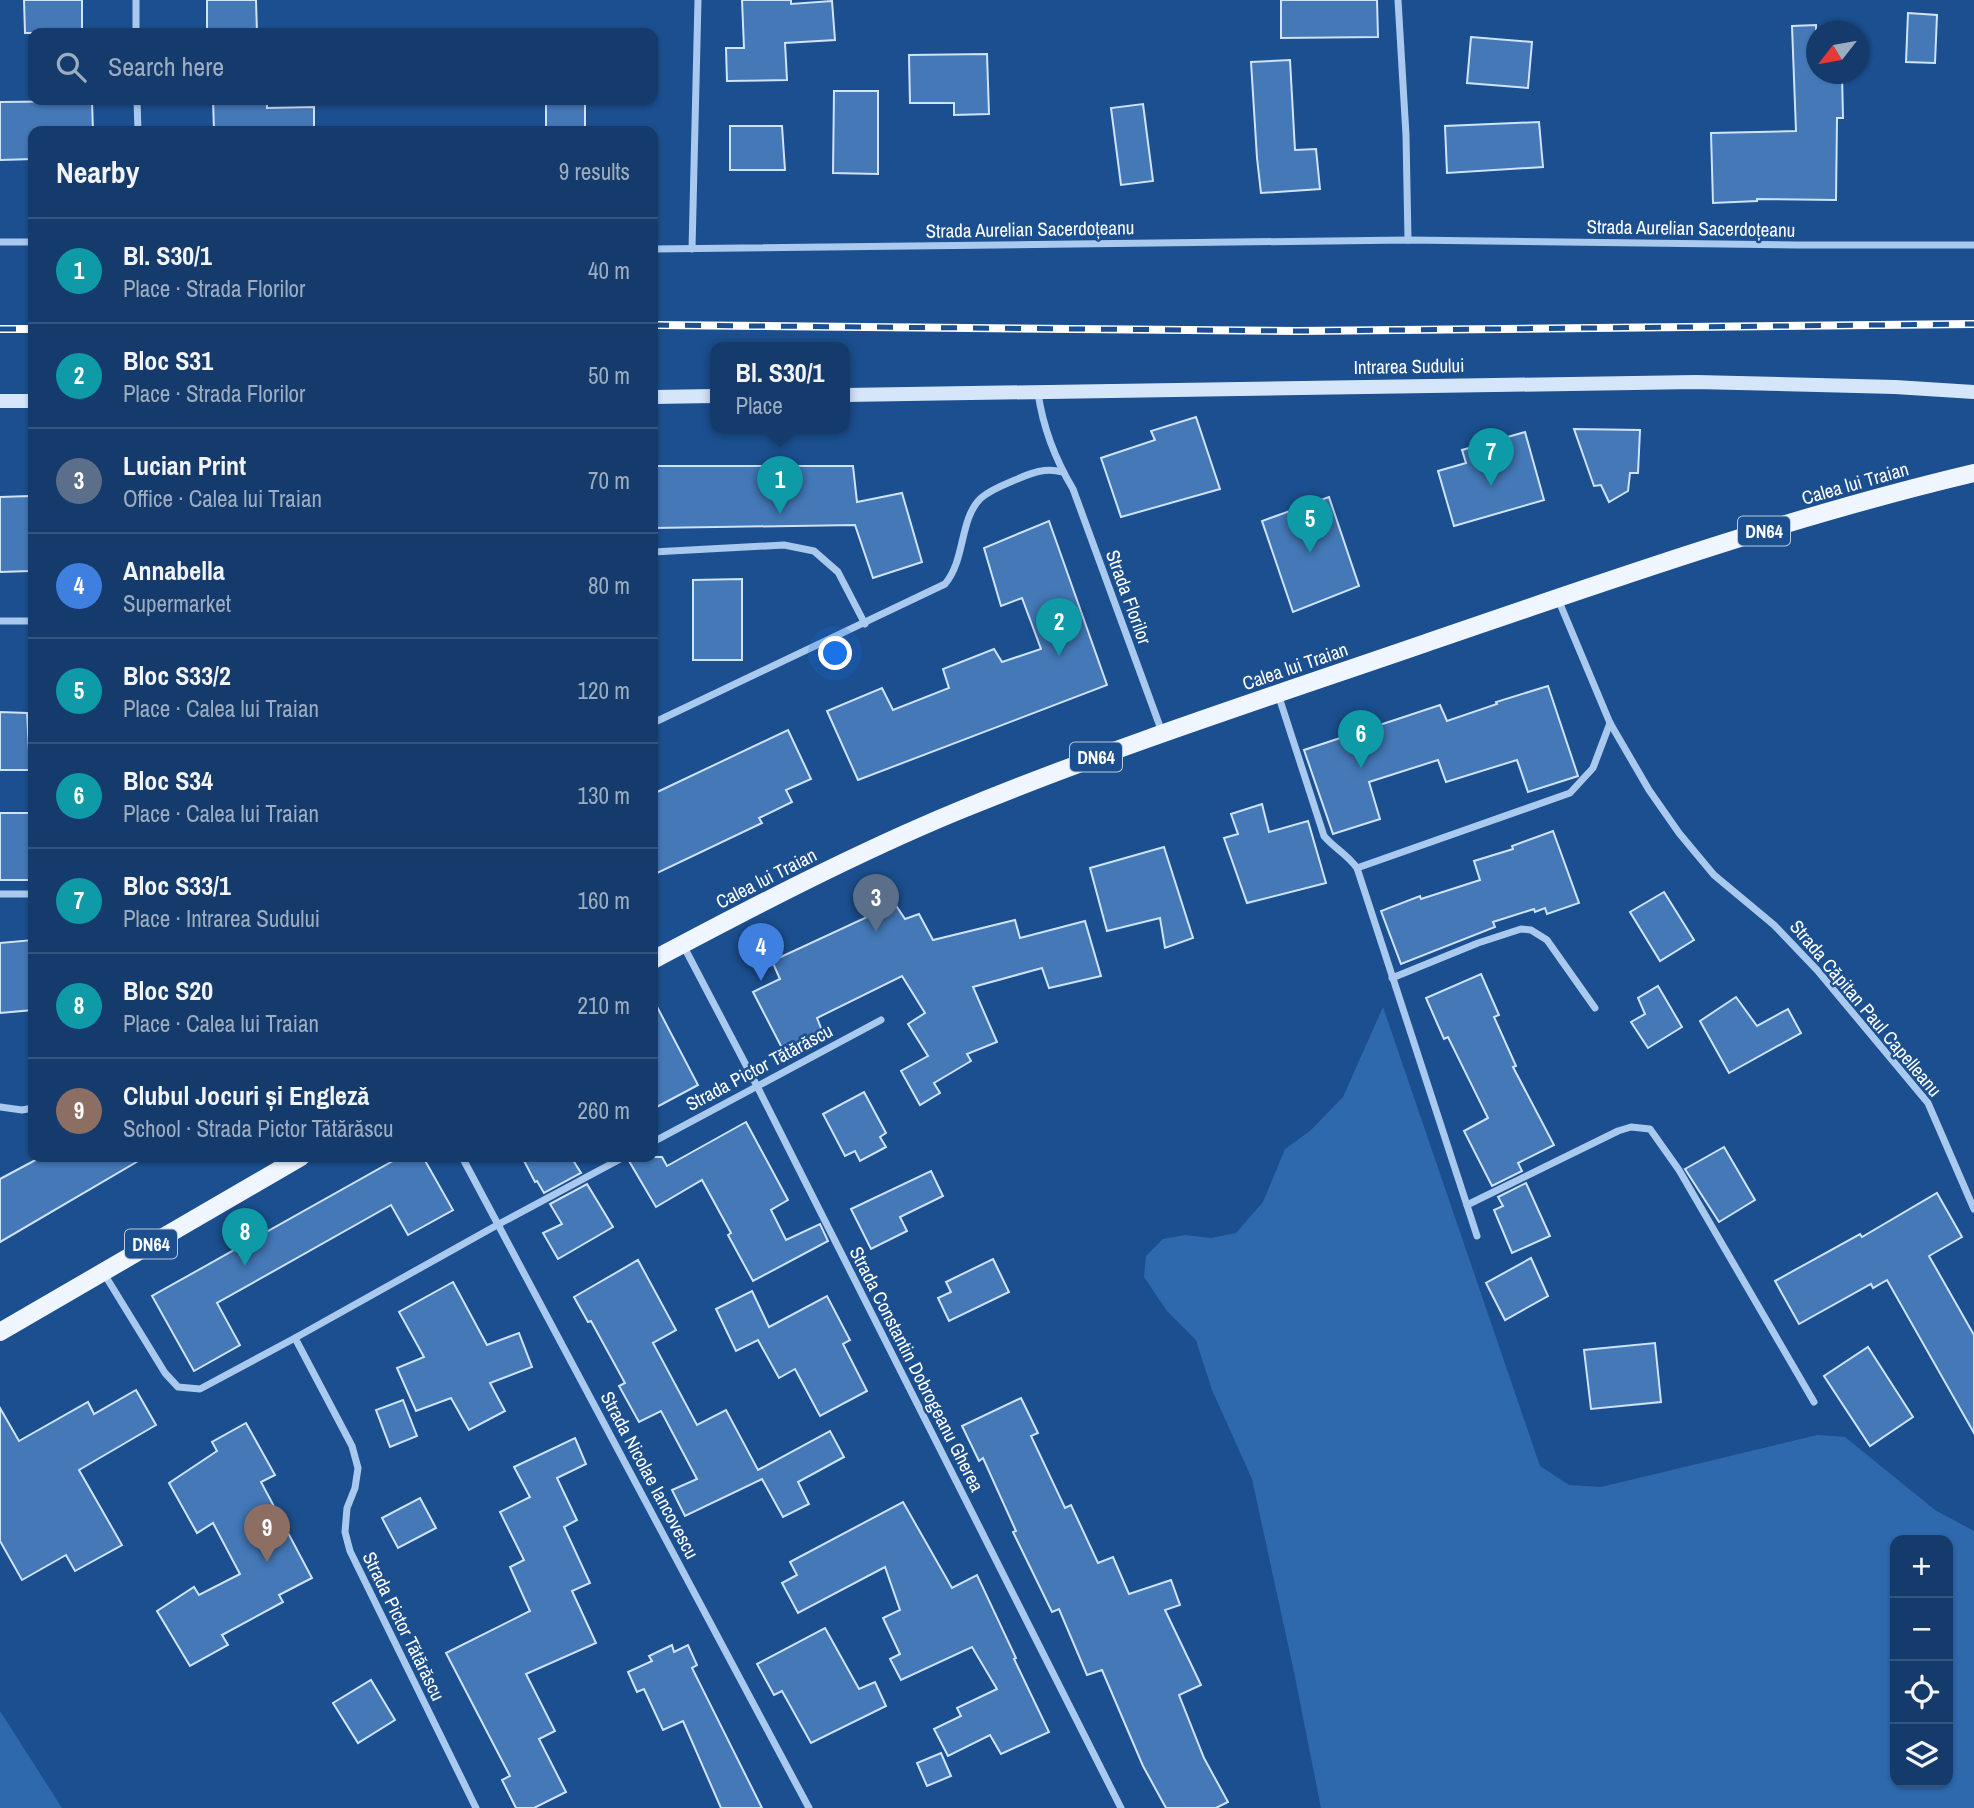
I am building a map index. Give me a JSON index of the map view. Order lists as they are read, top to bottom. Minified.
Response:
{"streets":{"main road":["Calea lui Traian","DN64"],"street":["Strada Aurelian Sacerdoțeanu","Intrarea Sudului","Strada Florilor","Strada Căpitan Paul Capelleanu","Strada Pictor Tătărăscu","Strada Constantin Dobrogeanu Gherea","Strada Nicolae Iancovescu"]},"crossings":[["Intrarea Sudului","Strada Florilor"],["Calea lui Traian","Strada Florilor"],["Calea lui Traian","Strada Căpitan Paul Capelleanu"],["Calea lui Traian","Strada Constantin Dobrogeanu Gherea"],["Strada Pictor Tătărăscu","Strada Constantin Dobrogeanu Gherea"]],"north":"bottom left","page":{"search":"Search here","heading":["Nearby","9 results"],"list":[{"mark":"1","name":"Bl. S30/1","note":"Place · Strada Florilor","value":"40 m"},{"mark":"2","name":"Bloc S31","note":"Place · Strada Florilor","value":"50 m"},{"mark":"3","name":"Lucian Print","note":"Office · Calea lui Traian","value":"70 m"},{"mark":"4","name":"Annabella","note":"Supermarket","value":"80 m"},{"mark":"5","name":"Bloc S33/2","note":"Place · Calea lui Traian","value":"120 m"},{"mark":"6","name":"Bloc S34","note":"Place · Calea lui Traian","value":"130 m"},{"mark":"7","name":"Bloc S33/1","note":"Place · Intrarea Sudului","value":"160 m"},{"mark":"8","name":"Bloc S20","note":"Place · Calea lui Traian","value":"210 m"},{"mark":"9","name":"Clubul Jocuri și Engleză","note":"School · Strada Pictor Tătărăscu","value":"260 m"}],"popup":["Bl. S30/1","Place"],"pins":["7","1","5","2","6","3","4","8","9"],"map_buttons":["+","−"]}}
